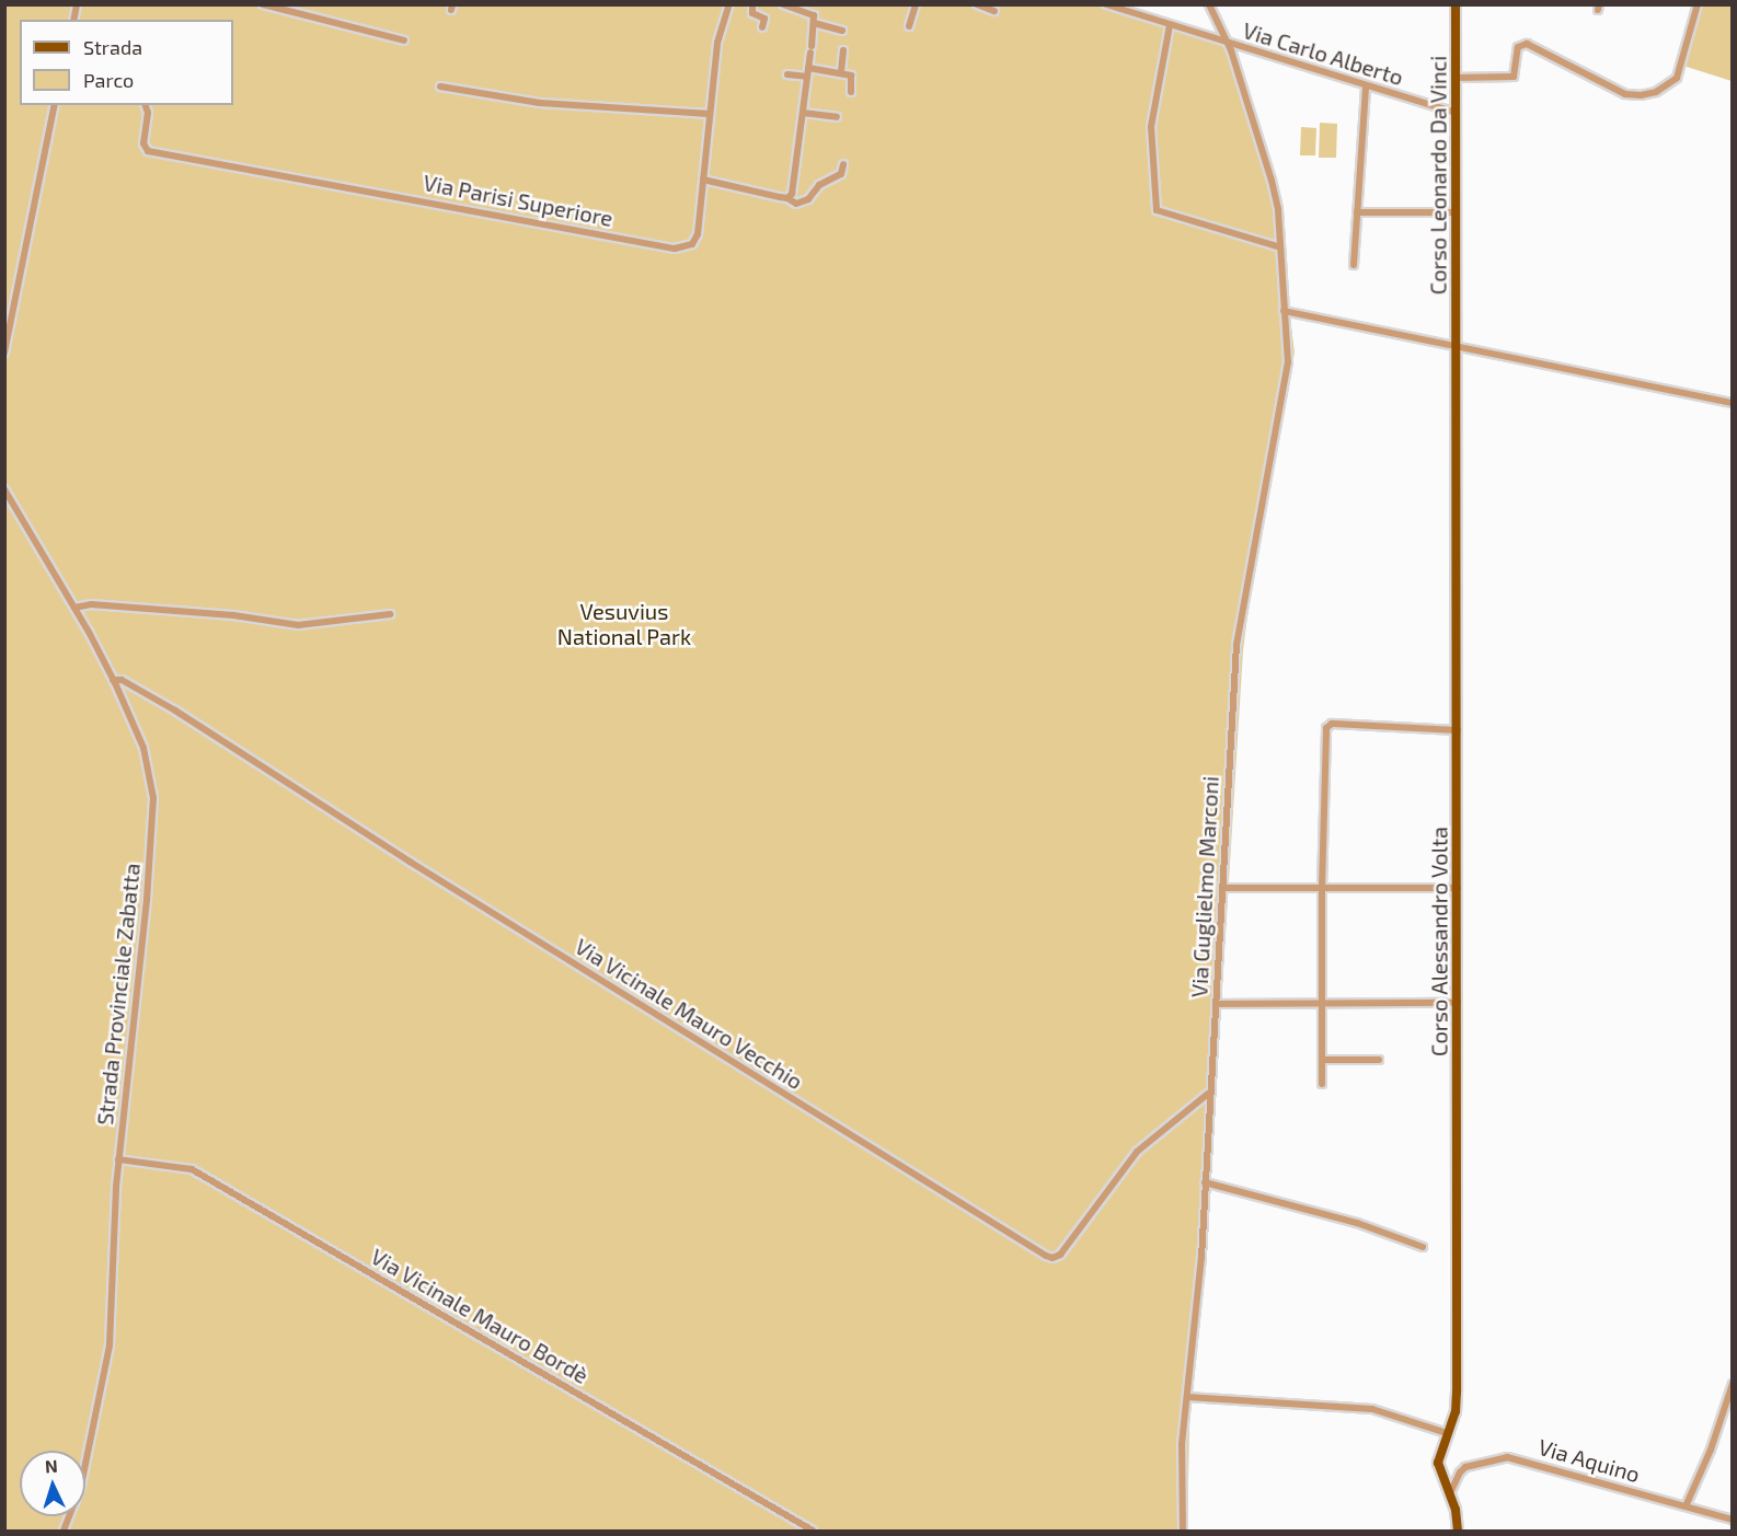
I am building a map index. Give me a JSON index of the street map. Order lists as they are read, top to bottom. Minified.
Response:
{"streets":{"main road":["Corso Leonardo Da Vinci","Corso Alessandro Volta"],"street":["Via Carlo Alberto","Via Parisi Superiore","Via Guglielmo Marconi","Strada Provinciale Zabatta","Via Vicinale Mauro Vecchio","Via Vicinale Mauro Bordè","Via Aquino"]},"crossings":[["Via Carlo Alberto","Corso Leonardo Da Vinci"],["Via Carlo Alberto","Via Guglielmo Marconi"],["Corso Leonardo Da Vinci","Corso Alessandro Volta"],["Via Guglielmo Marconi","Via Vicinale Mauro Vecchio"],["Corso Alessandro Volta","Via Aquino"],["Strada Provinciale Zabatta","Via Vicinale Mauro Vecchio"],["Strada Provinciale Zabatta","Via Vicinale Mauro Bordè"]],"parks":["Vesuvius National Park"],"legend":["Strada","Parco"],"north":"top"}
